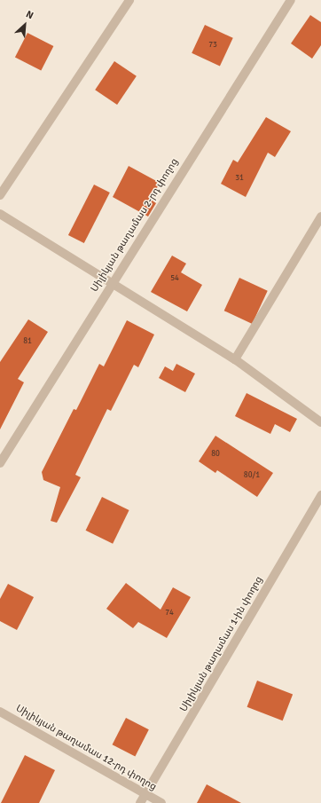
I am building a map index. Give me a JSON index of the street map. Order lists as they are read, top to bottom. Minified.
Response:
{"streets":{"street":["Սիլիկյան թաղամաս 2-րդ փողոց","Սիլիկյան թաղամաս 1-ին փողոց","Սիլիկյան թաղամաս 12-րդ փողոց"]},"crossings":[["Սիլիկյան թաղամաս 1-ին փողոց","Սիլիկյան թաղամաս 12-րդ փողոց"]],"house_numbers":["73","31","54","81","80","80/1","74"],"north":"top right"}
